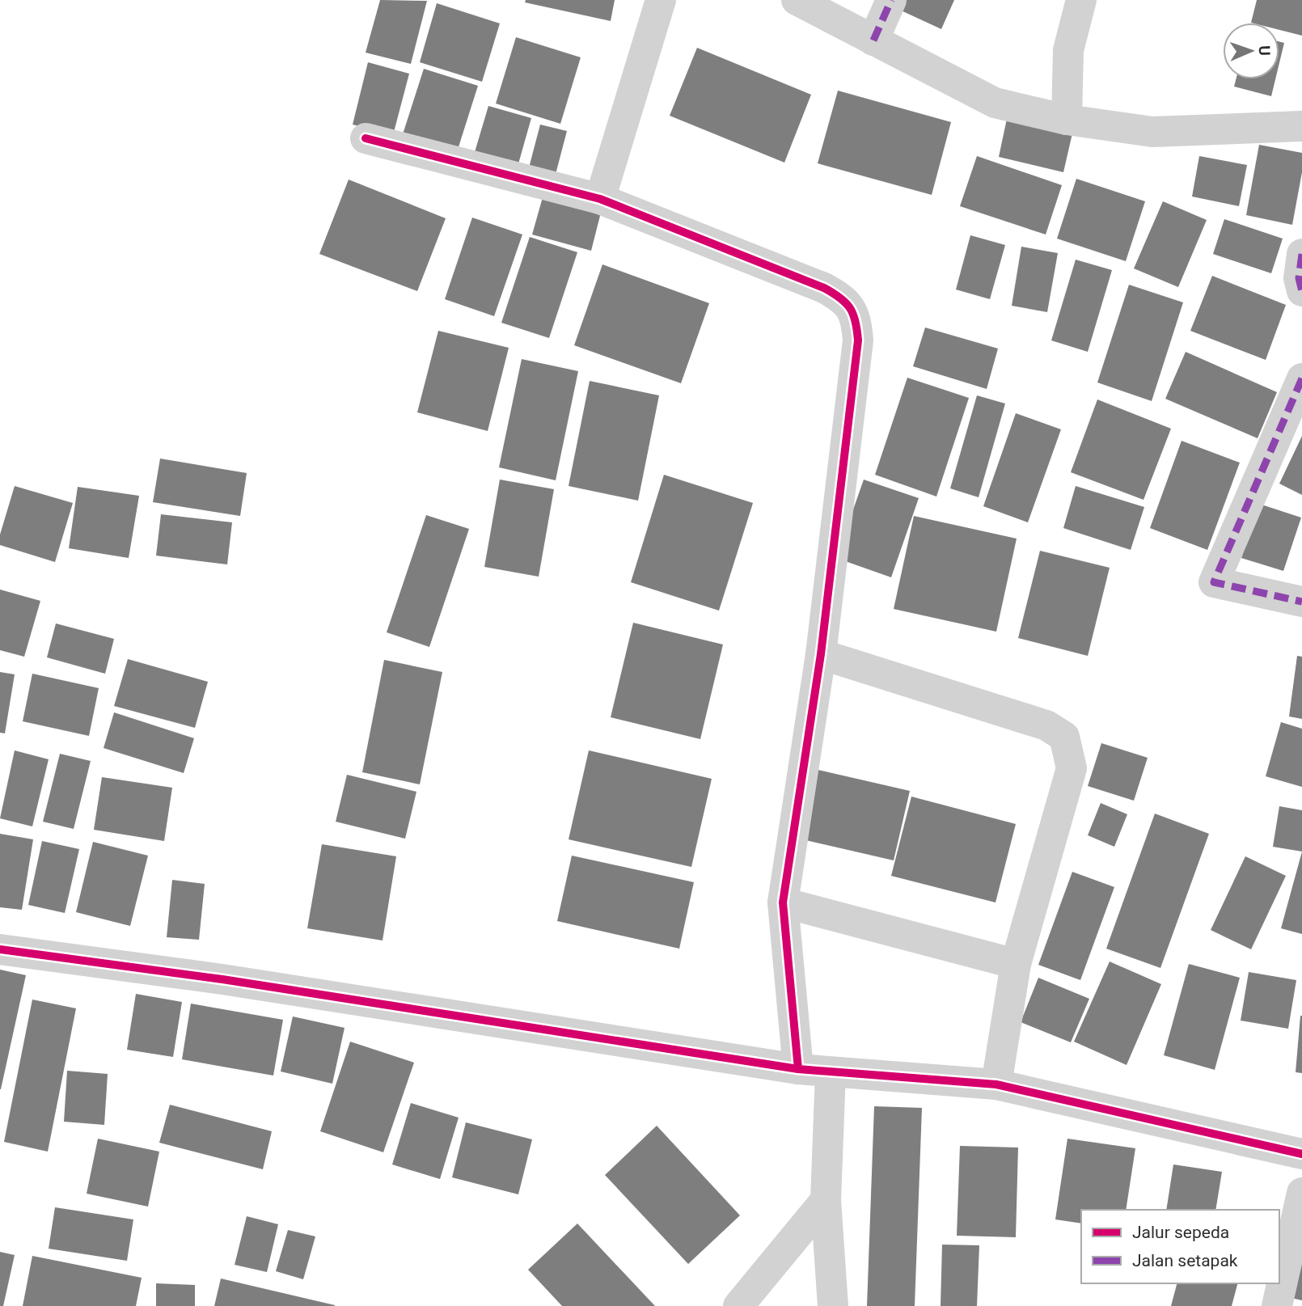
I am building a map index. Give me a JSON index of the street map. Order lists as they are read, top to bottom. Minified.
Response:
{"legend":["Jalur sepeda","Jalan setapak"],"north":"right"}
